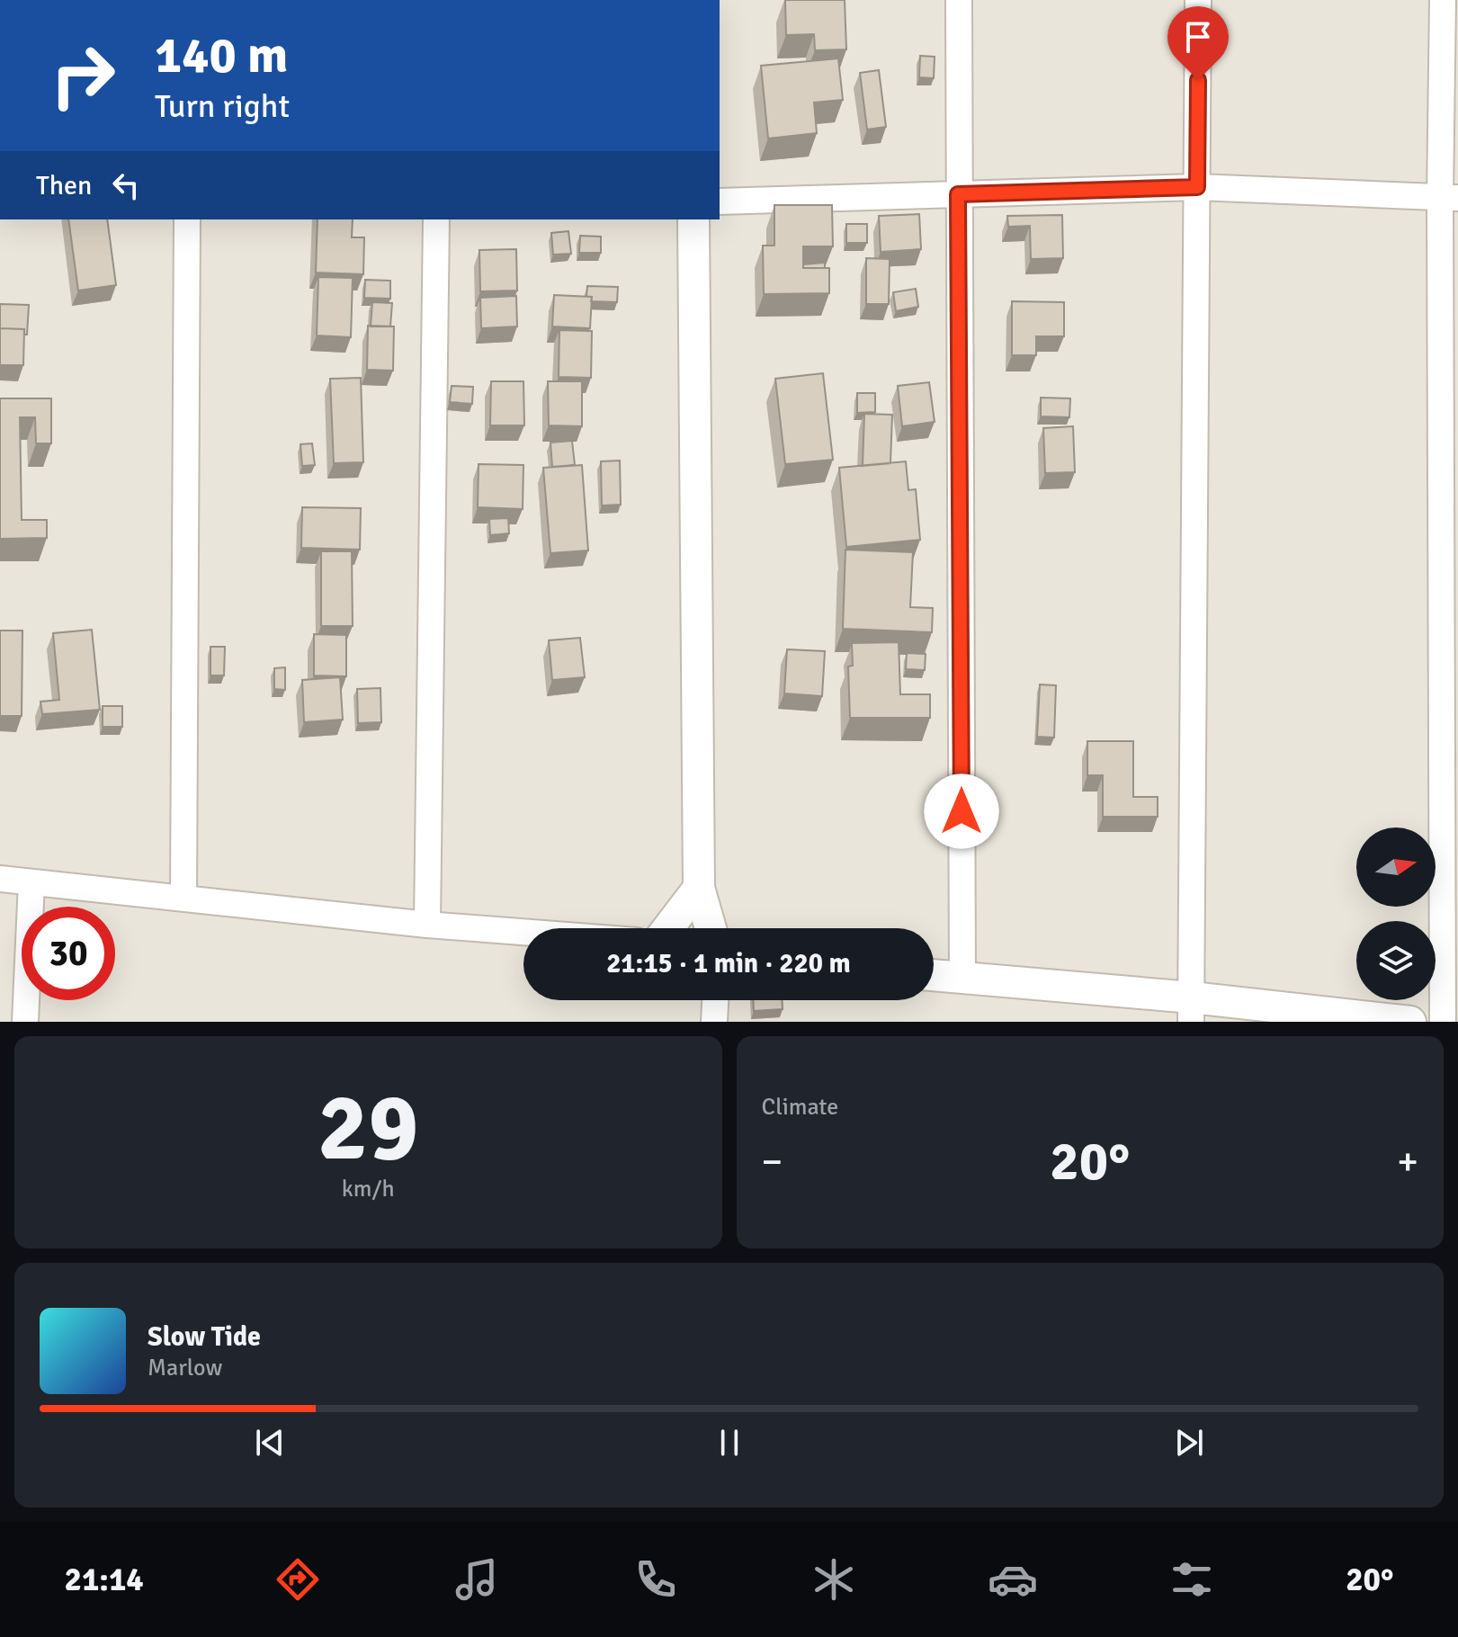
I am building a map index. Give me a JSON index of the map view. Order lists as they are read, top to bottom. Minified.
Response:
{"north":"right","page":{"turn":["140 m","Turn right"],"then":"Then","limit":"30","trip":"21:15 · 1 min · 220 m","tile":[["29","km/h"],"Climate"],"heat":["−","20°","+"],"song":["Slow Tide","Marlow"],"tabs":["21:14","20°"]}}
